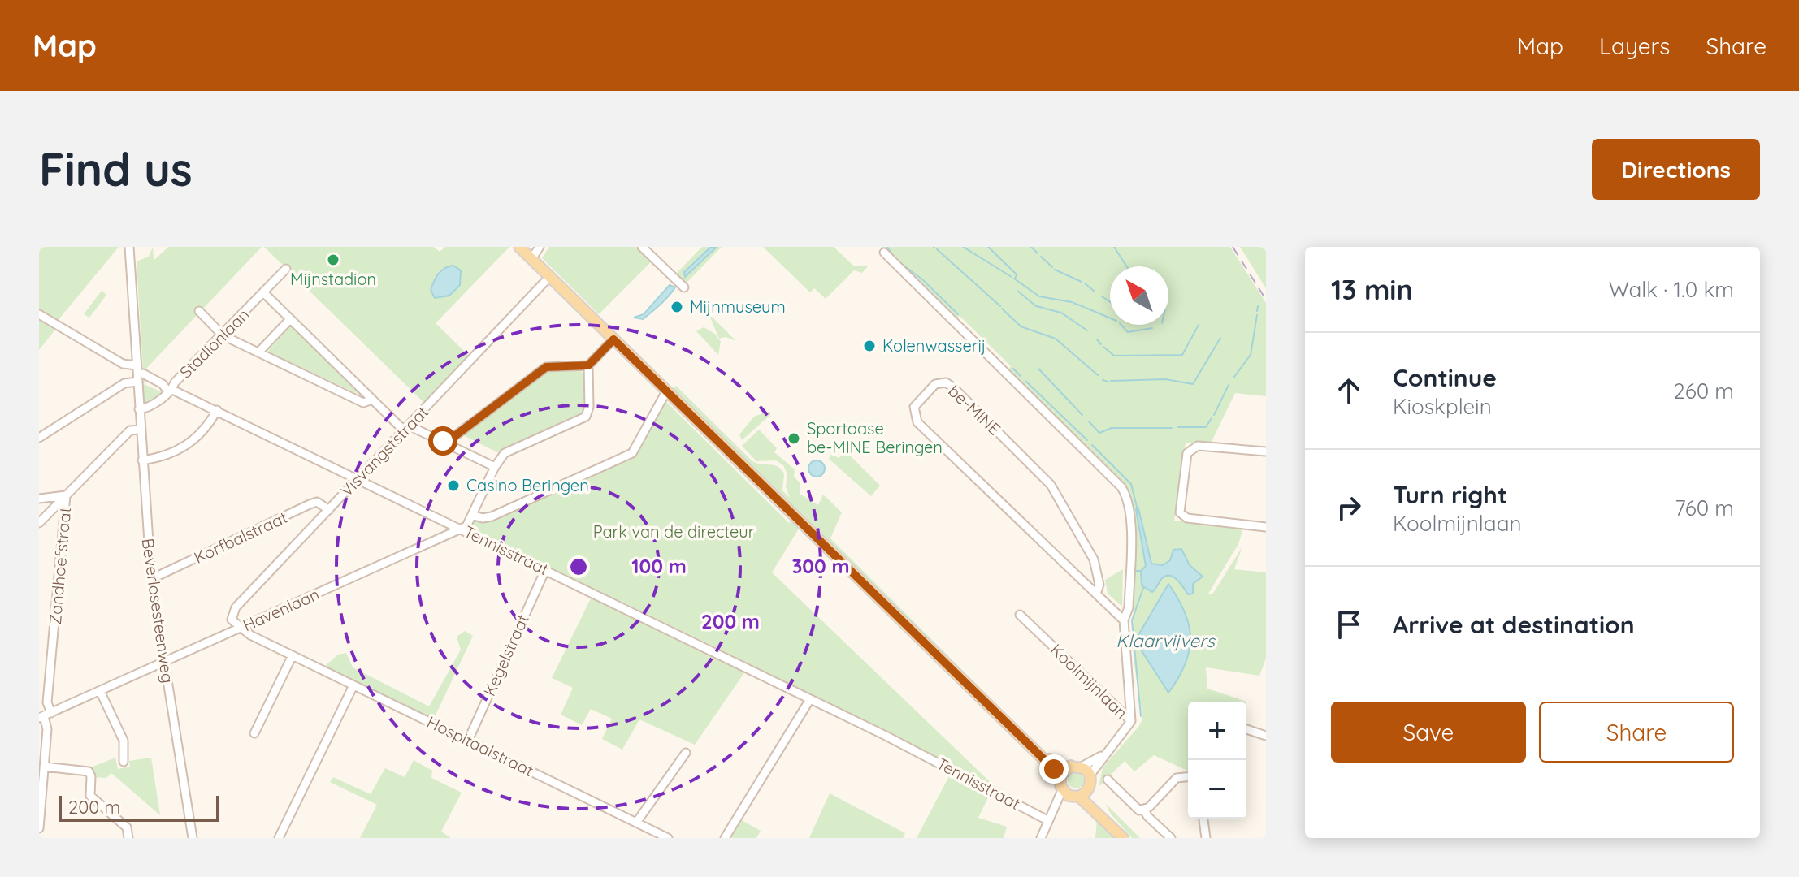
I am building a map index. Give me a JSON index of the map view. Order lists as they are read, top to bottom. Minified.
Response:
{"streets":{"main road":["Koolmijnlaan"],"street":["Stadionlaan","be-MINE","Visvangststraat","Korfbalstraat","Tennisstraat","Zandhoefstraat","Havenlaan","Beverlosesteenweg","Kegelstraat","Hospitaalstraat"]},"crossings":[["Stadionlaan","Tennisstraat"],["Stadionlaan","Beverlosesteenweg"],["Visvangststraat","Korfbalstraat"],["Visvangststraat","Tennisstraat"],["Visvangststraat","Havenlaan"],["Visvangststraat","Hospitaalstraat"],["Korfbalstraat","Beverlosesteenweg"],["Tennisstraat","Havenlaan"],["Tennisstraat","Kegelstraat"],["Zandhoefstraat","Havenlaan"],["Havenlaan","Beverlosesteenweg"],["Havenlaan","Hospitaalstraat"],["Kegelstraat","Hospitaalstraat"]],"water":["Klaarvijvers"],"parks":["Park van de directeur"],"places":["Mijnstadion","Mijnmuseum","Kolenwasserij","Sportoase be-MINE Beringen","Casino Beringen"],"scale_bar":"200 m","north":"top left","page":{"header":"Map","nav":["Map","Layers","Share"],"buttons":["Directions",["Save","Share"]],"title":"Find us","heading":["13 min","Walk · 1.0 km"],"list":[["Continue","Kioskplein","260 m"],["Turn right","Koolmijnlaan","760 m"],"Arrive at destination"],"map_buttons":["+","−"],"scale":"200 m"},"rings":["100 m","300 m","200 m"]}
